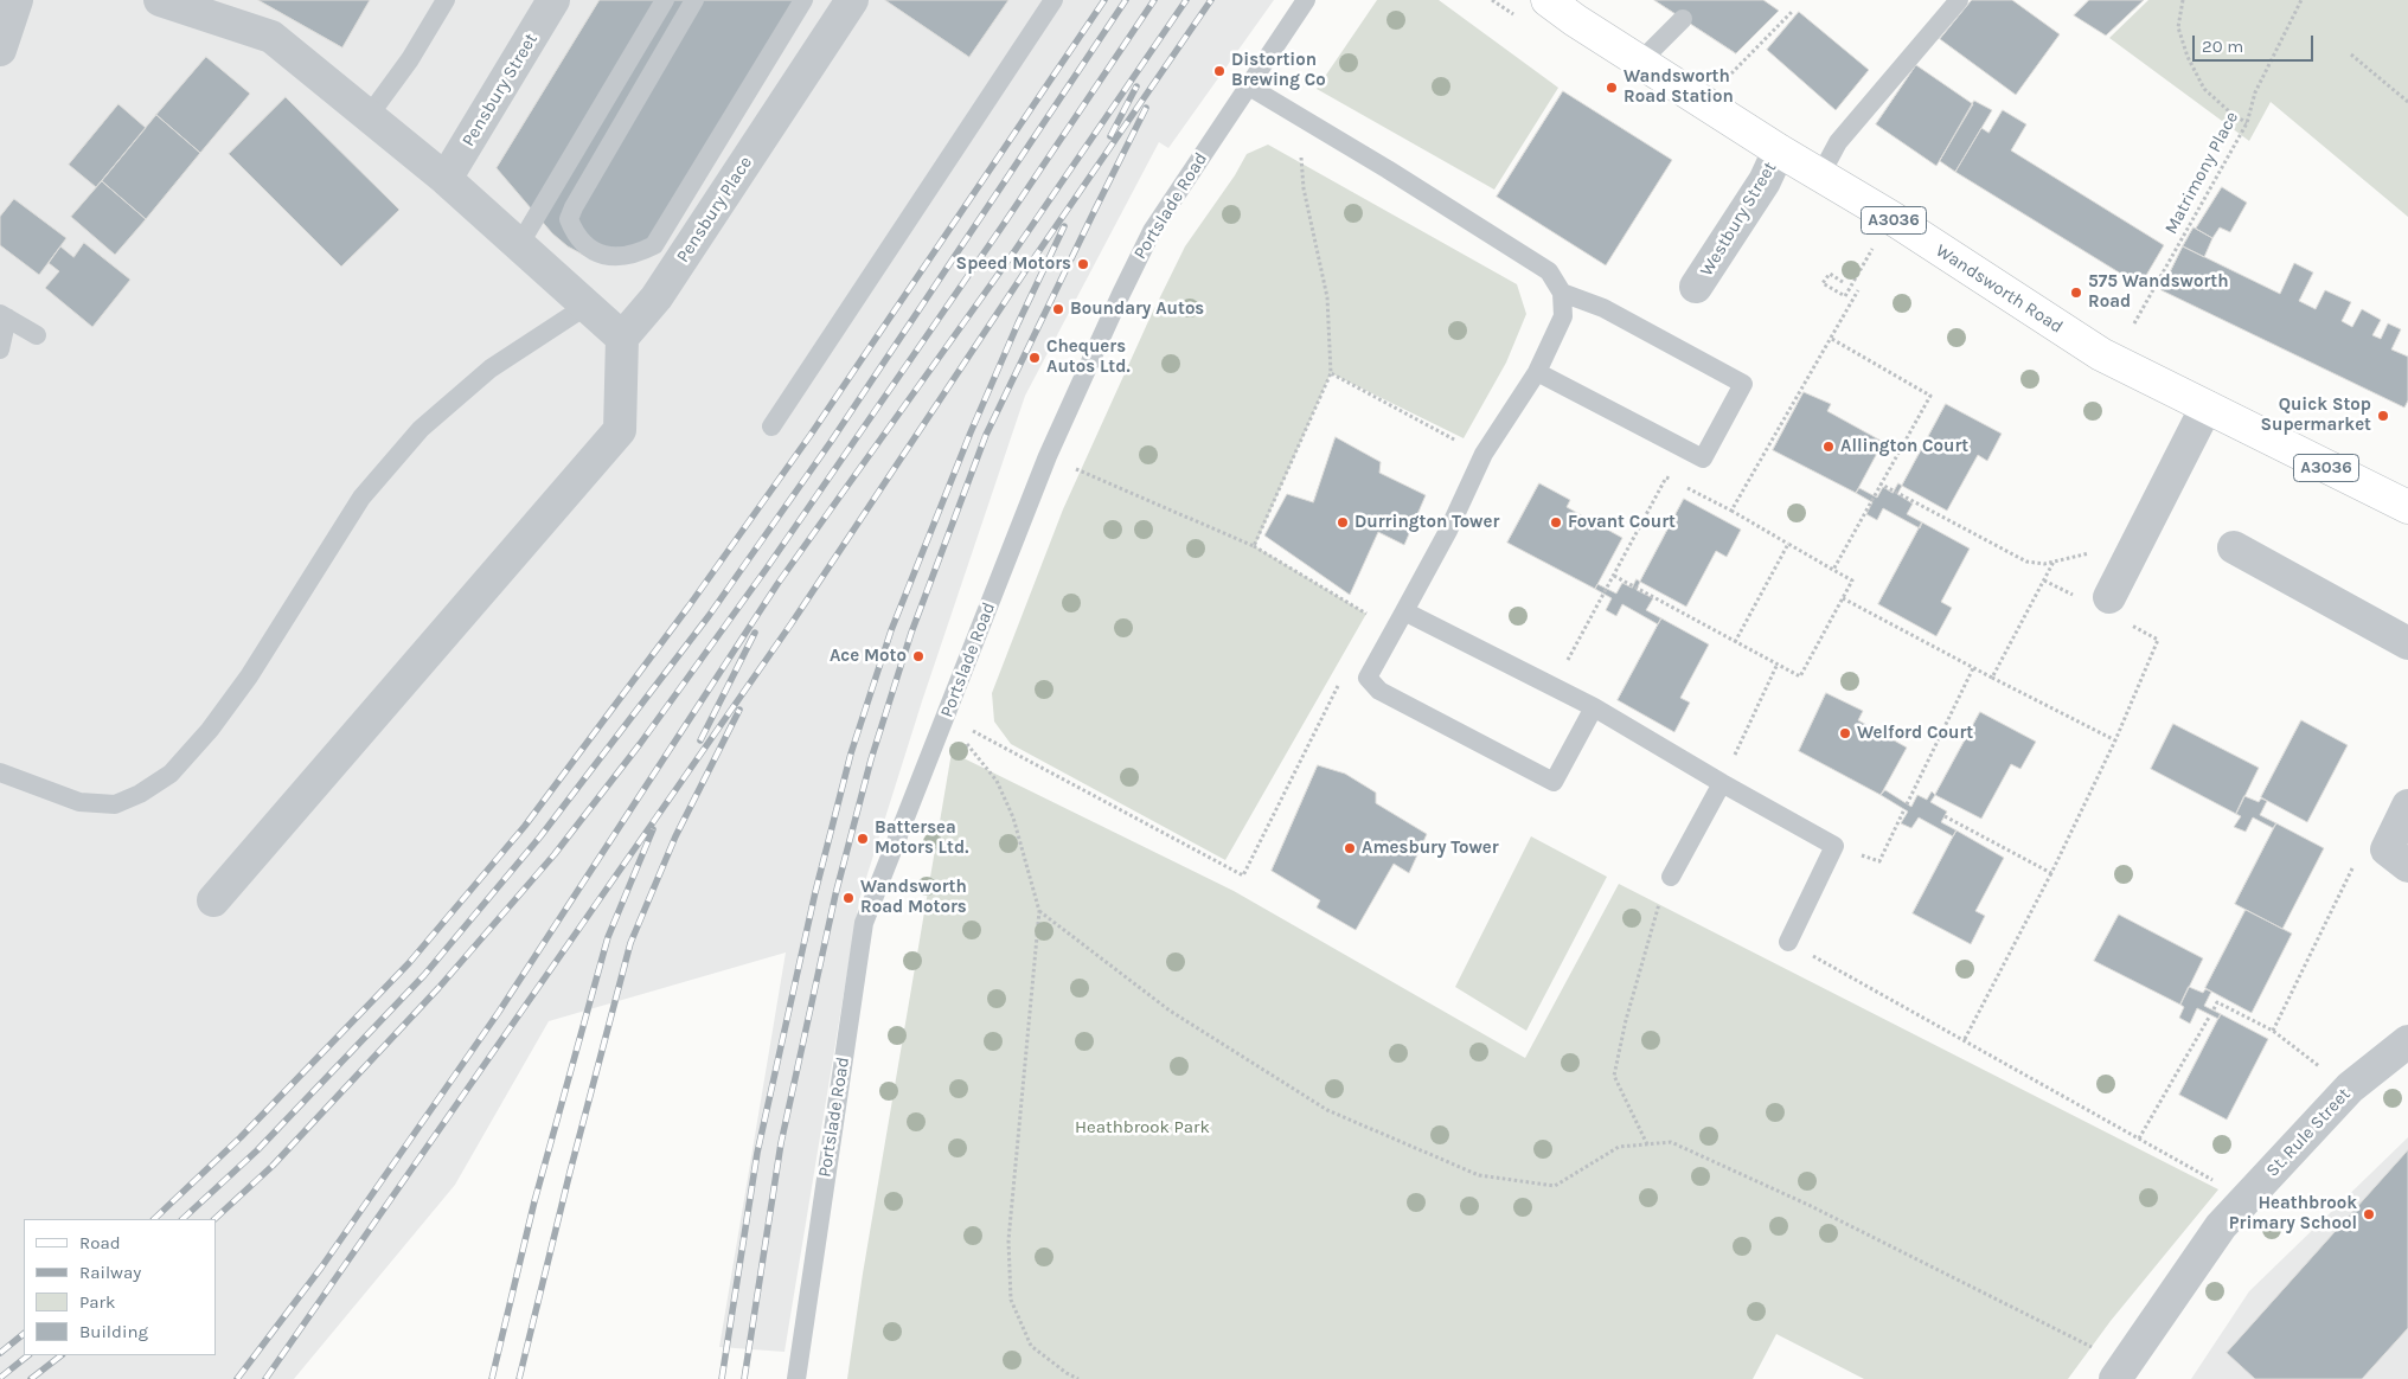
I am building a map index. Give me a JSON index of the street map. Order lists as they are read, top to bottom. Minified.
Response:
{"streets":{"main road":["A3036","Wandsworth Road"],"street":["Pensbury Street","Pensbury Place","Westbury Street","St. Rule Street"],"lane":["Portslade Road"],"path":["Matrimony Place"]},"crossings":[["Westbury Street","Wandsworth Road"]],"parks":["Heathbrook Park"],"places":["Distortion Brewing Co","Wandsworth Road Station","Speed Motors","575 Wandsworth Road","Boundary Autos","Chequers Autos Ltd.","Quick Stop Supermarket","Allington Court","Durrington Tower","Fovant Court","Ace Moto","Welford Court","Battersea Motors Ltd.","Amesbury Tower","Wandsworth Road Motors","Heathbrook Primary School"],"legend":["Road","Railway","Park","Building"],"scale_bar":"20 m"}
